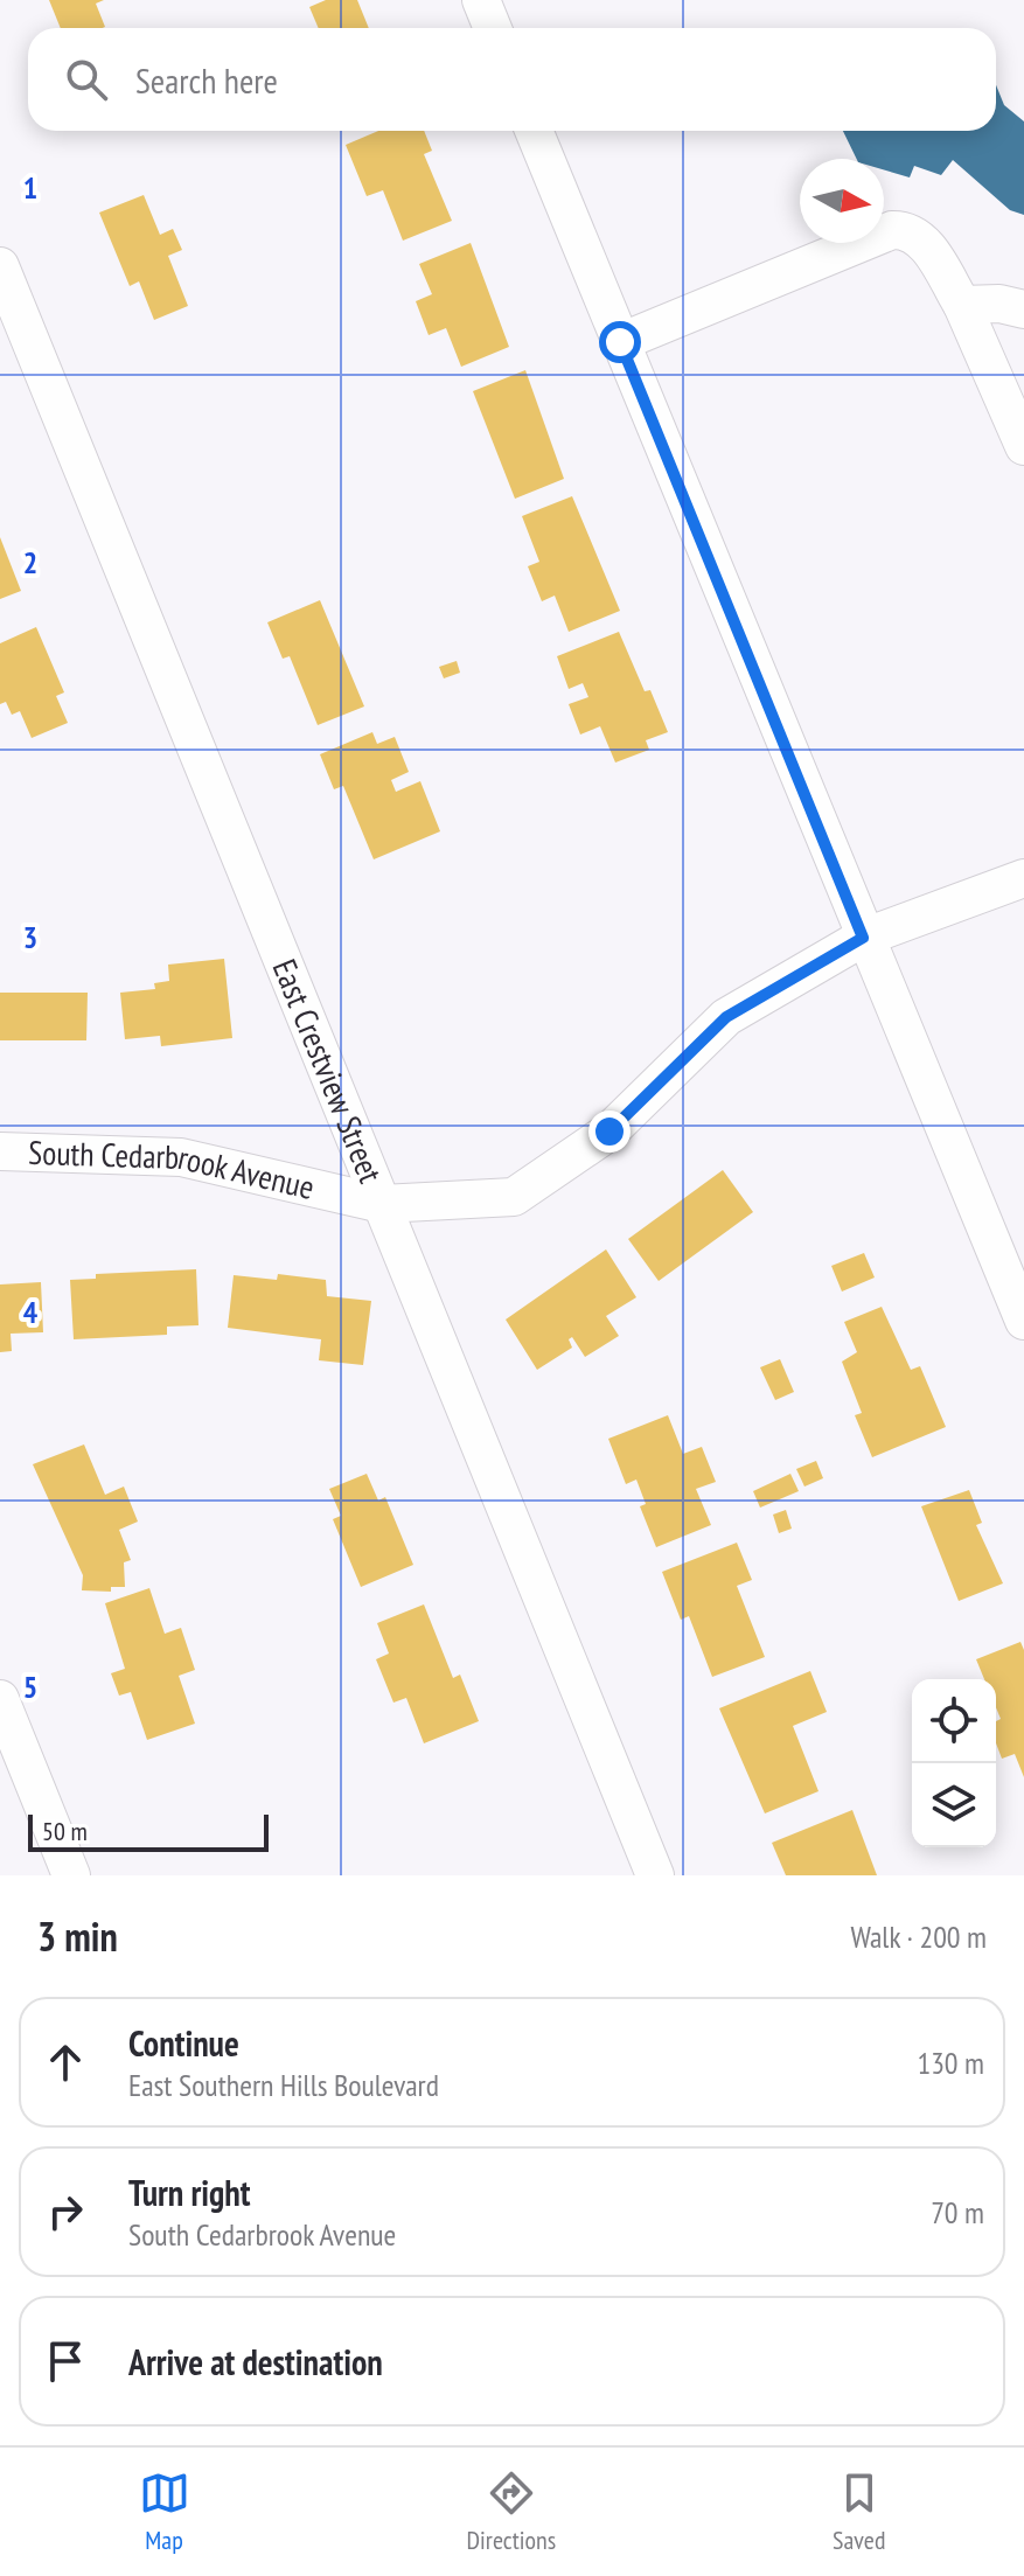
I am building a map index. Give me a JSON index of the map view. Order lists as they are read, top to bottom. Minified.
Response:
{"streets":{"street":["East Crestview Street","South Cedarbrook Avenue"]},"crossings":[["East Crestview Street","South Cedarbrook Avenue"]],"scale_bar":"50 m","north":"right","page":{"search":"Search here","scale":"50 m","heading":["3 min","Walk · 200 m"],"list":[["Continue","East Southern Hills Boulevard","130 m"],["Turn right","South Cedarbrook Avenue","70 m"],"Arrive at destination"],"nav":["Map","Directions","Saved"]},"grid":{"rows":["1","2","3","4","5"]}}
